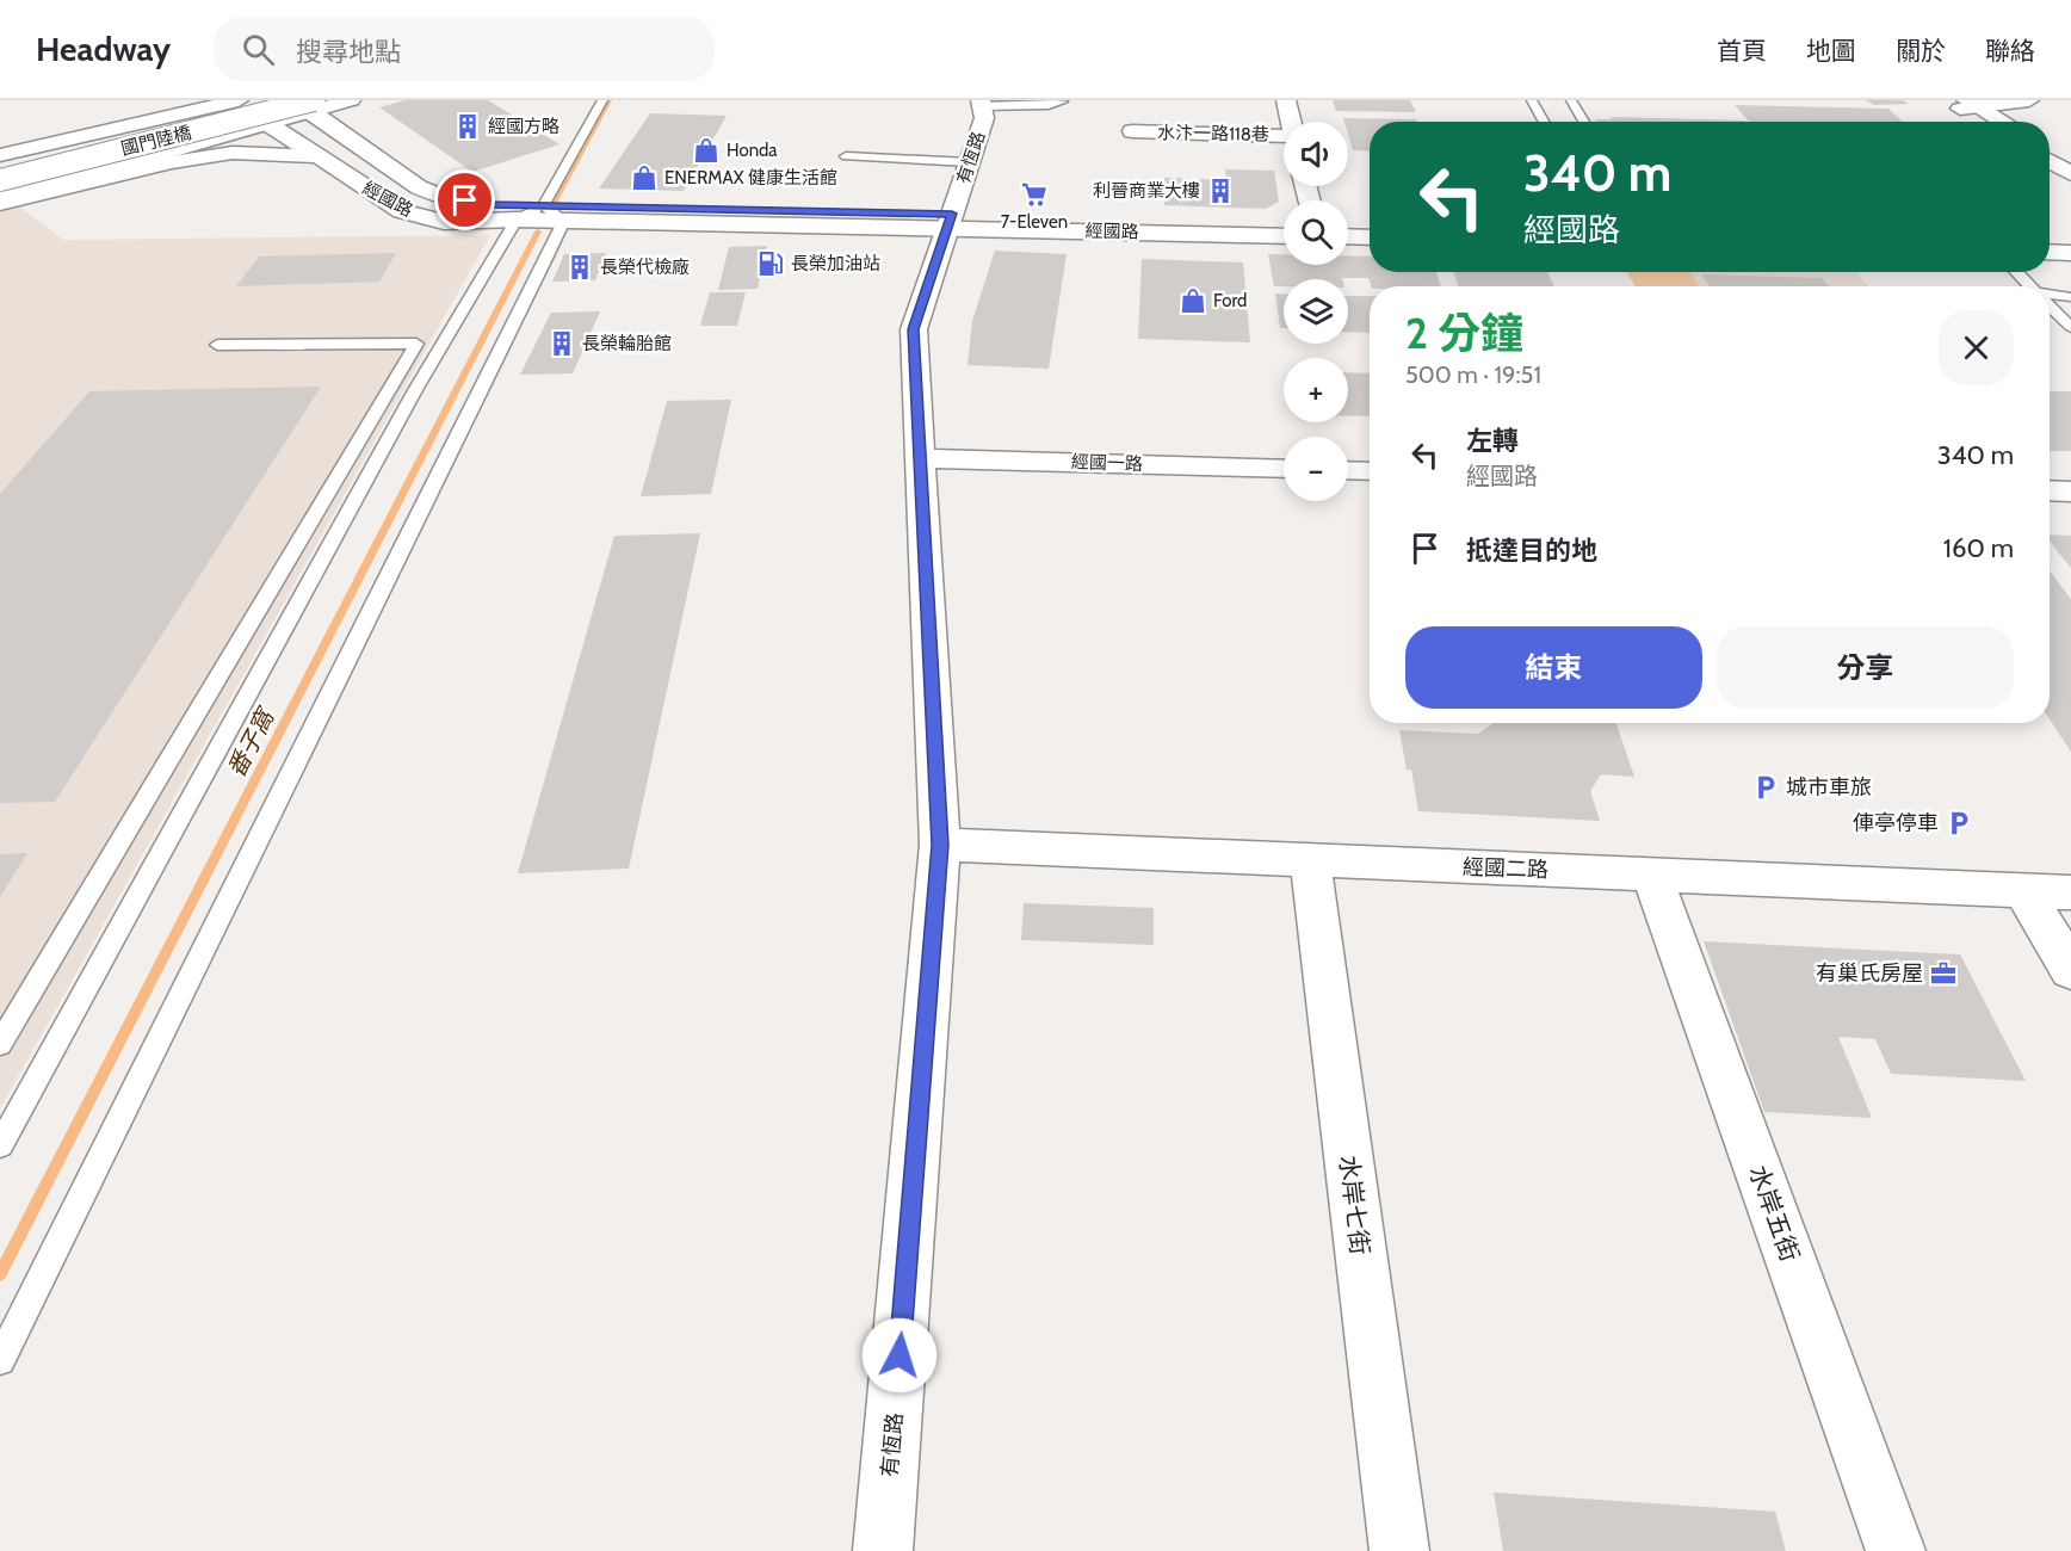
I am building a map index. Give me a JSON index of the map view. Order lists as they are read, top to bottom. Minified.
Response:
{"streets":{"street":["水汴一路118巷","國門陸橋","有恆路","經國路","經國一路","經國二路","水岸七街","水岸五街"]},"crossings":[["國門陸橋","經國路"],["有恆路","經國路"],["有恆路","經國一路"],["有恆路","經國二路"],["經國二路","水岸七街"],["經國二路","水岸五街"]],"water":["番子窩"],"places":{"building":["經國方略","利晉商業大樓","長榮代檢廠","長榮輪胎館"],"shop":["Honda","ENERMAX 健康生活館","Ford"],"supermarket":["7-Eleven"],"fuel station":["長榮加油站"],"parking":["城市車旅","俥亭停車"],"office":["有巢氏房屋"]},"page":{"header":"Headway","search":"搜尋地點","nav":["首頁","地圖","關於","聯絡"],"map_buttons":["+","−"],"turn":["340 m","經國路"],"heading":["2 分鐘","500 m · 19:51"],"list":[{"name":"左轉","note":"經國路","value":"340 m"},{"name":"抵達目的地","value":"160 m"}],"buttons":["結束","分享"]}}
